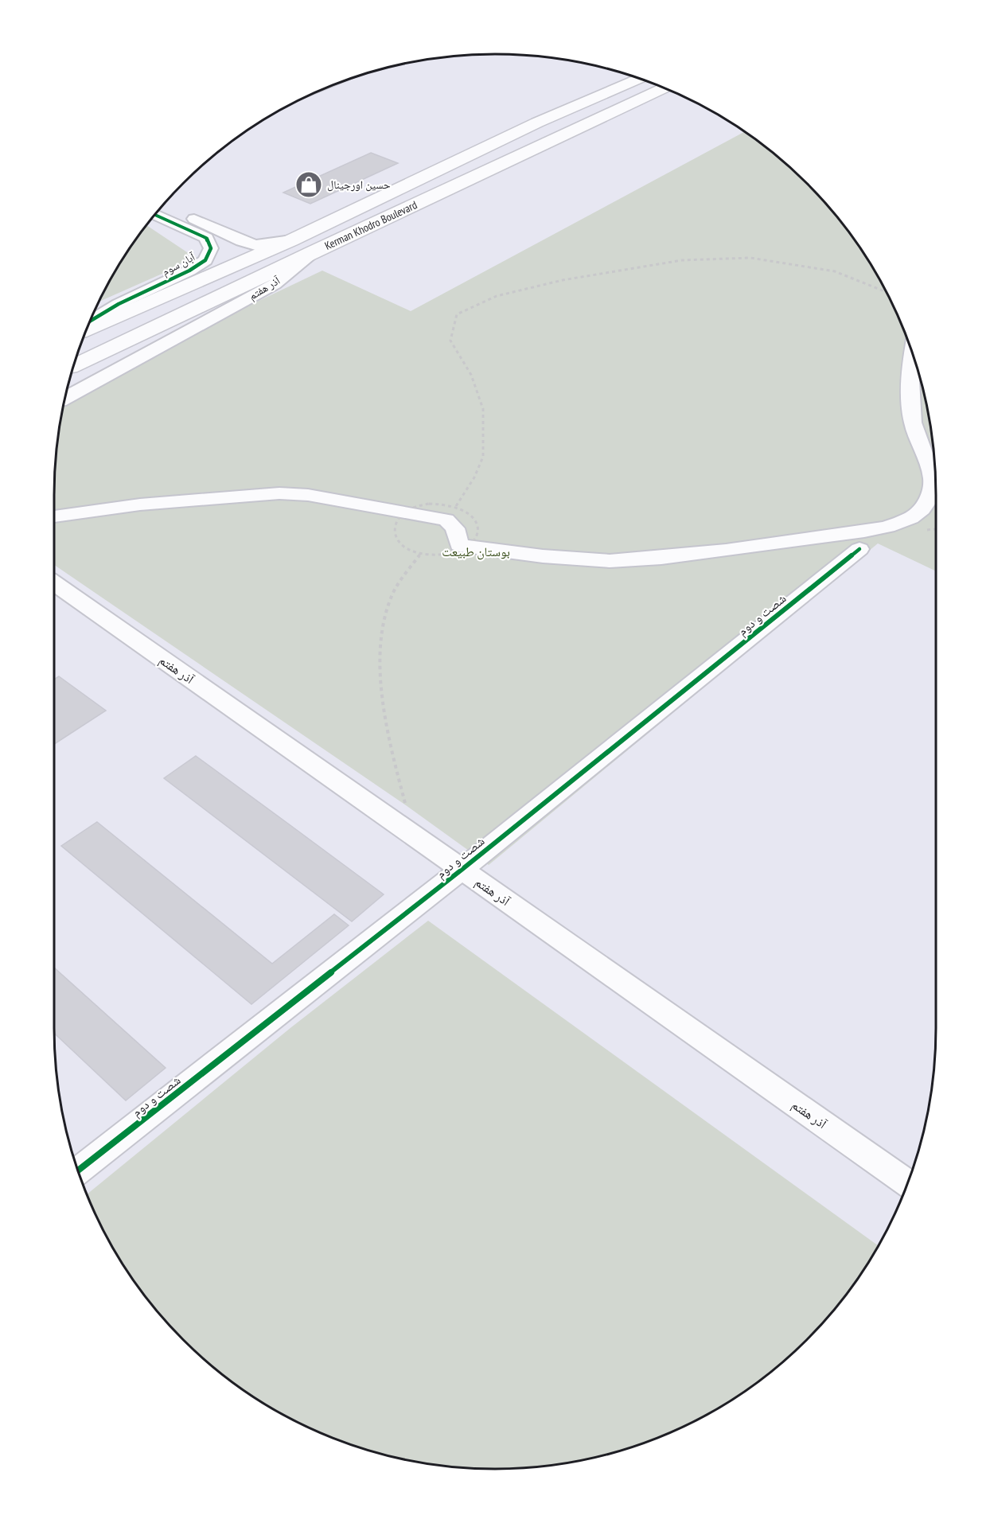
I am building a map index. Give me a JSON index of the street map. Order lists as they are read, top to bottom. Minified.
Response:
{"streets":{"main road":["Kerman Khodro Boulevard"],"street":["آبان سوم","آذر هفتم","شصت و دوم"]},"crossings":[["Kerman Khodro Boulevard","آذر هفتم"],["آذر هفتم","شصت و دوم"]],"parks":["بوستان طبیعت"],"places":{"shop":["حسین اورجینال"]}}
